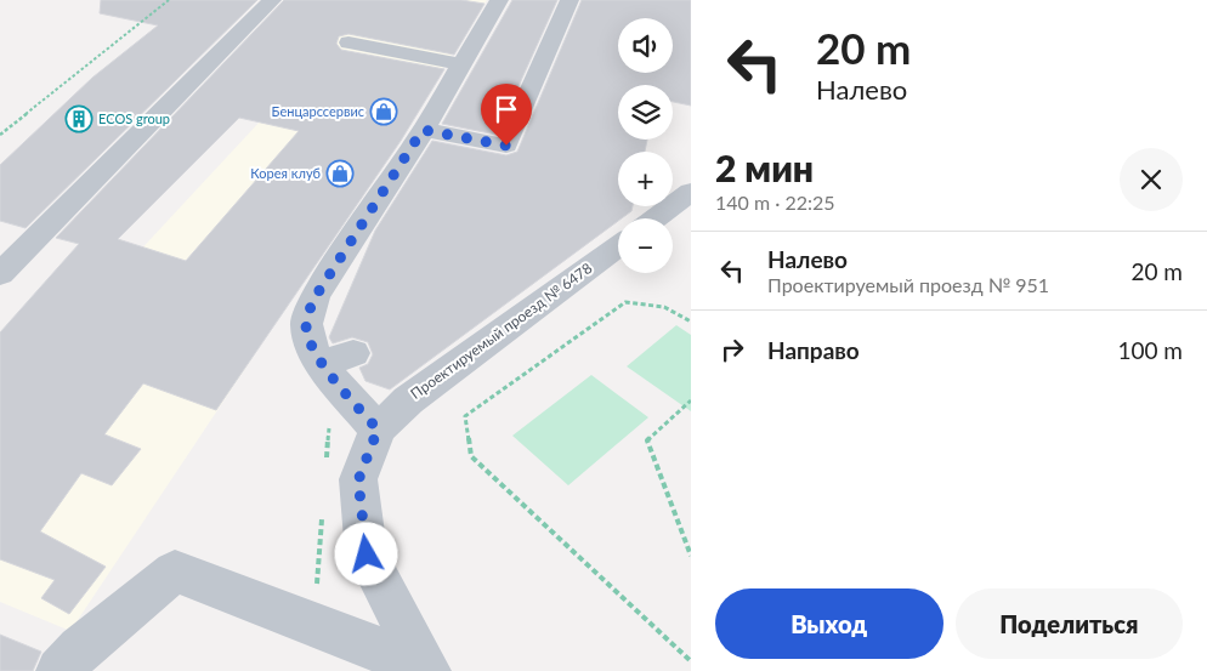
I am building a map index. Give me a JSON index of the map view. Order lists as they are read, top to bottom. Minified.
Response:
{"streets":{"street":["Проектируемый проезд № 6478"]},"places":{"shop":["Бенцарссервис","Корея клуб"],"building":["ECOS group"]},"page":{"turn":["20 m","Налево"],"map_buttons":["+","−"],"heading":["2 мин","140 m · 22:25"],"list":[{"name":"Налево","note":"Проектируемый проезд № 951","value":"20 m"},{"name":"Направо","value":"100 m"}],"buttons":["Выход","Поделиться"]}}
